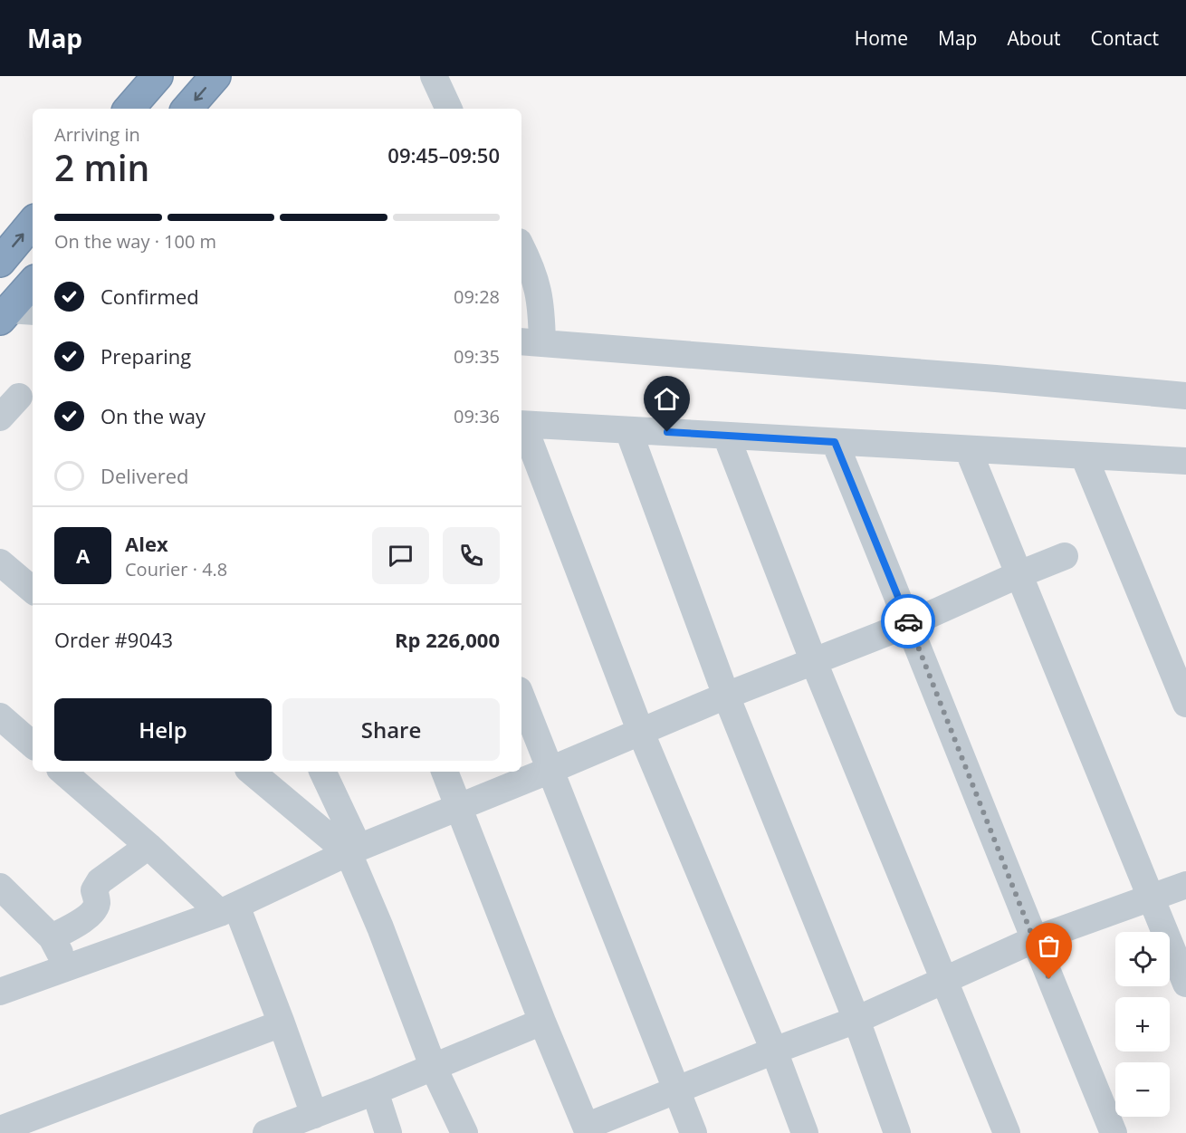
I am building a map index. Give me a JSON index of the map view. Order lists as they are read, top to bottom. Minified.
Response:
{"page":{"header":"Map","nav":["Home","Map","About","Contact"],"heading":["2 min","Arriving in","09:45–09:50"],"panel":["Alex","Courier · 4.8","Order #9043","Rp 226,000"],"bar":"On the way · 100 m","list":[["Confirmed","09:28"],["Preparing","09:35"],["On the way","09:36"],"Delivered"],"round":"A","buttons":["Help","Share"],"map_buttons":["+","−"]}}
